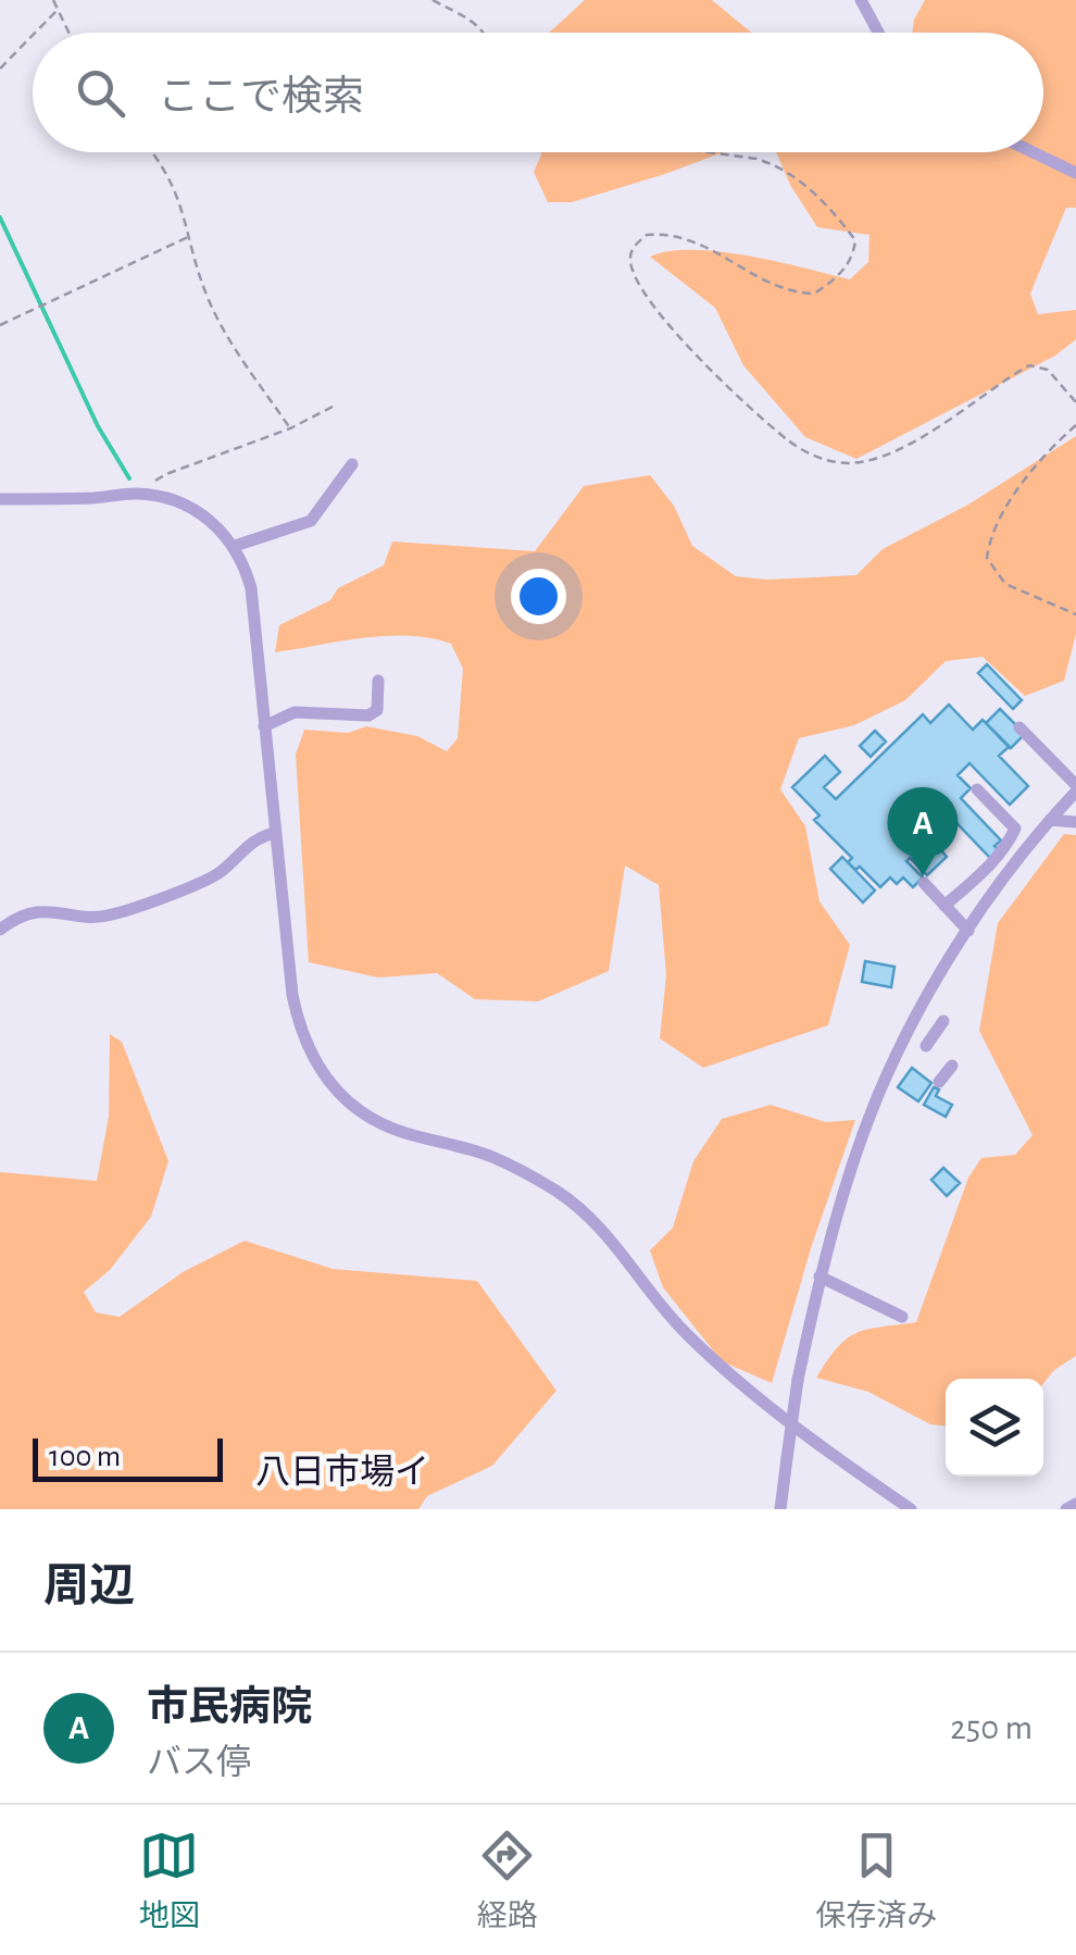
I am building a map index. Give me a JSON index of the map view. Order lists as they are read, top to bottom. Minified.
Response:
{"districts":["八日市場イ"],"scale_bar":"100 m","page":{"search":"ここで検索","pins":"A","scale":"100 m","heading":"周辺","list":[{"mark":"A","name":"市民病院","note":"バス停","value":"250 m"}],"nav":["地図","経路","保存済み"]}}
